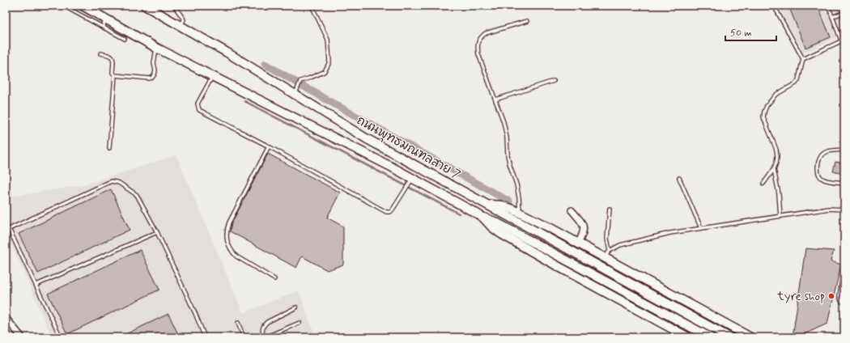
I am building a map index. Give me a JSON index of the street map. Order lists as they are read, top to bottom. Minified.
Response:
{"streets":{"main road":["ถนนพุทธมณฑลสาย 7"]},"places":["tyre shop"],"scale_bar":"50 m"}
